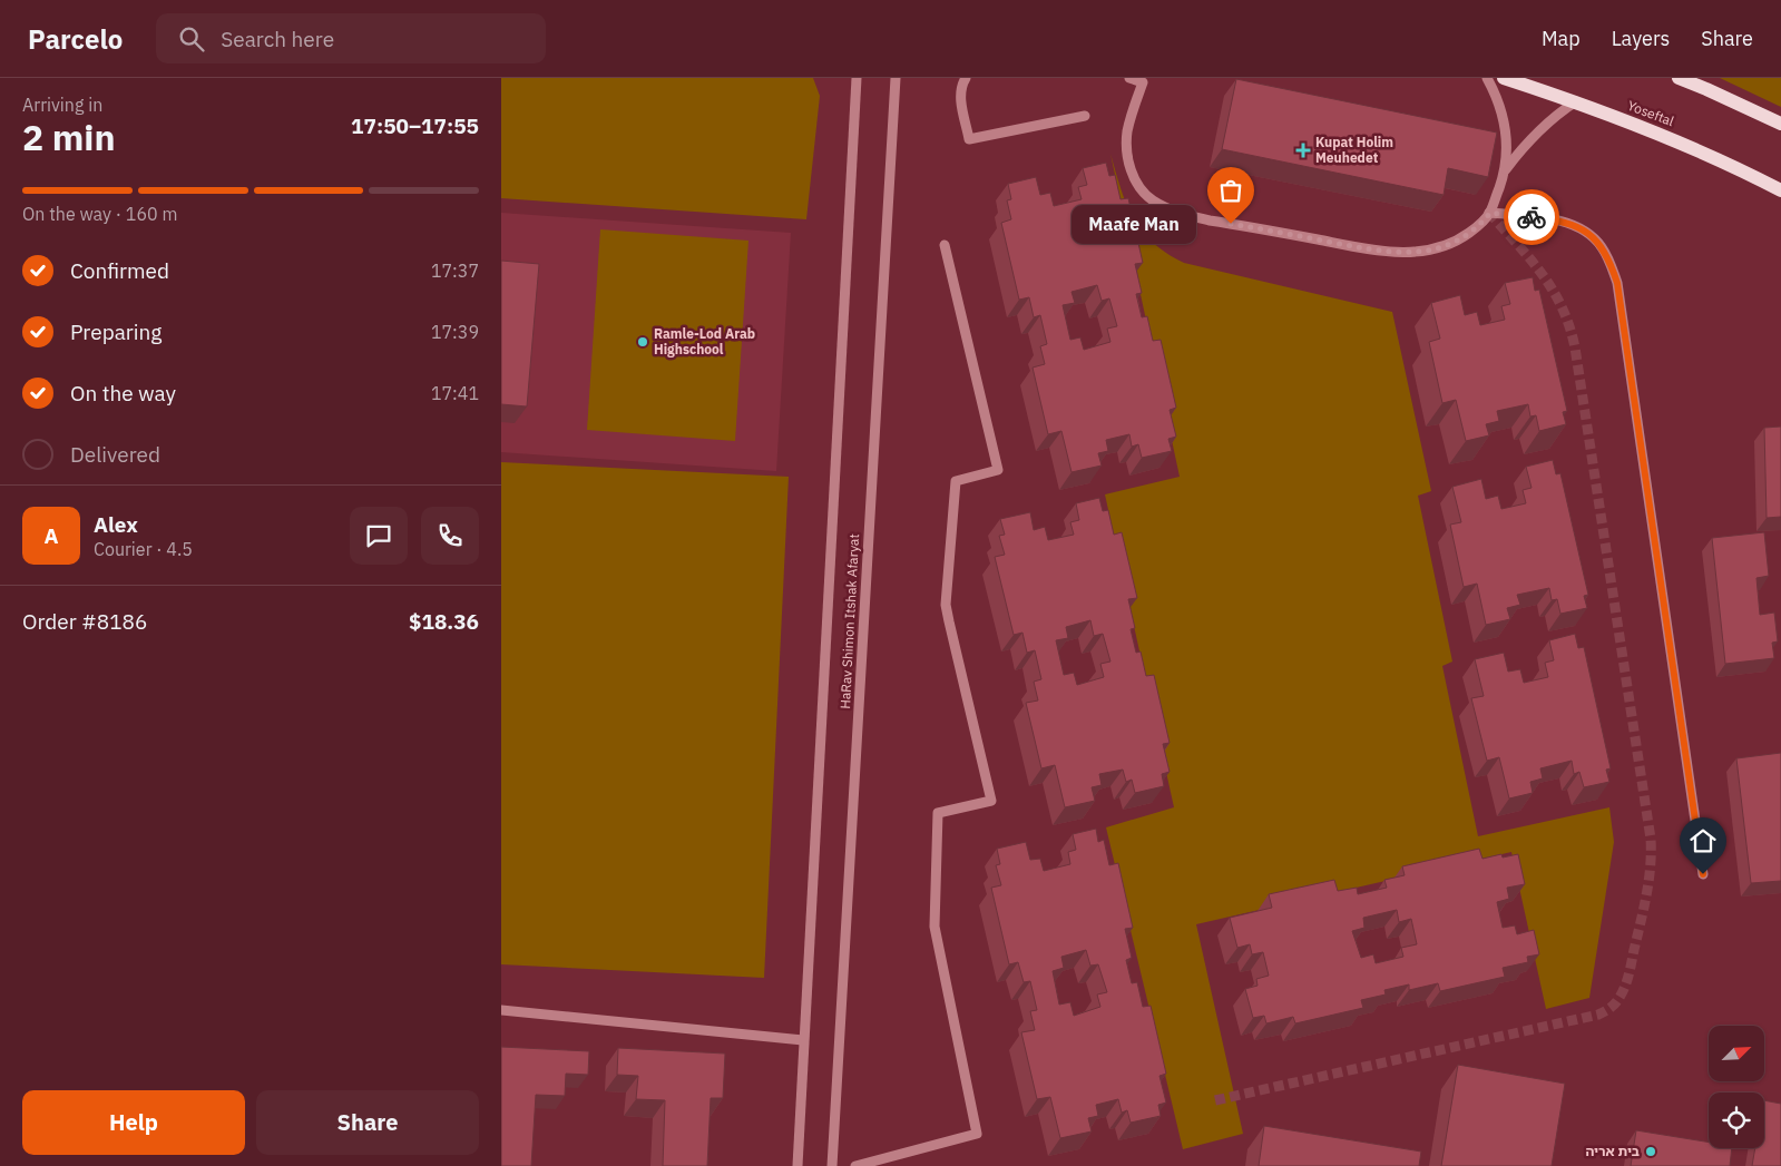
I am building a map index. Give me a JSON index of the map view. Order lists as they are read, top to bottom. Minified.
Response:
{"streets":{"main road":["Yoseftal"],"street":["HaRav Shimon Itshak Afaryat"]},"places":{"health":["Kupat Holim Meuhedet"],"other":["Maafe Man","Ramle-Lod Arab Highschool","בית אריה"]},"north":"top right","page":{"header":"Parcelo","search":"Search here","nav":["Map","Layers","Share"],"heading":["2 min","Arriving in","17:50–17:55"],"panel":["Alex","Courier · 4.5","Order #8186","$18.36"],"bar":"On the way · 160 m","bubble":"Maafe Man","list":[["Confirmed","17:37"],["Preparing","17:39"],["On the way","17:41"],"Delivered"],"round":"A","buttons":["Help","Share"]}}
